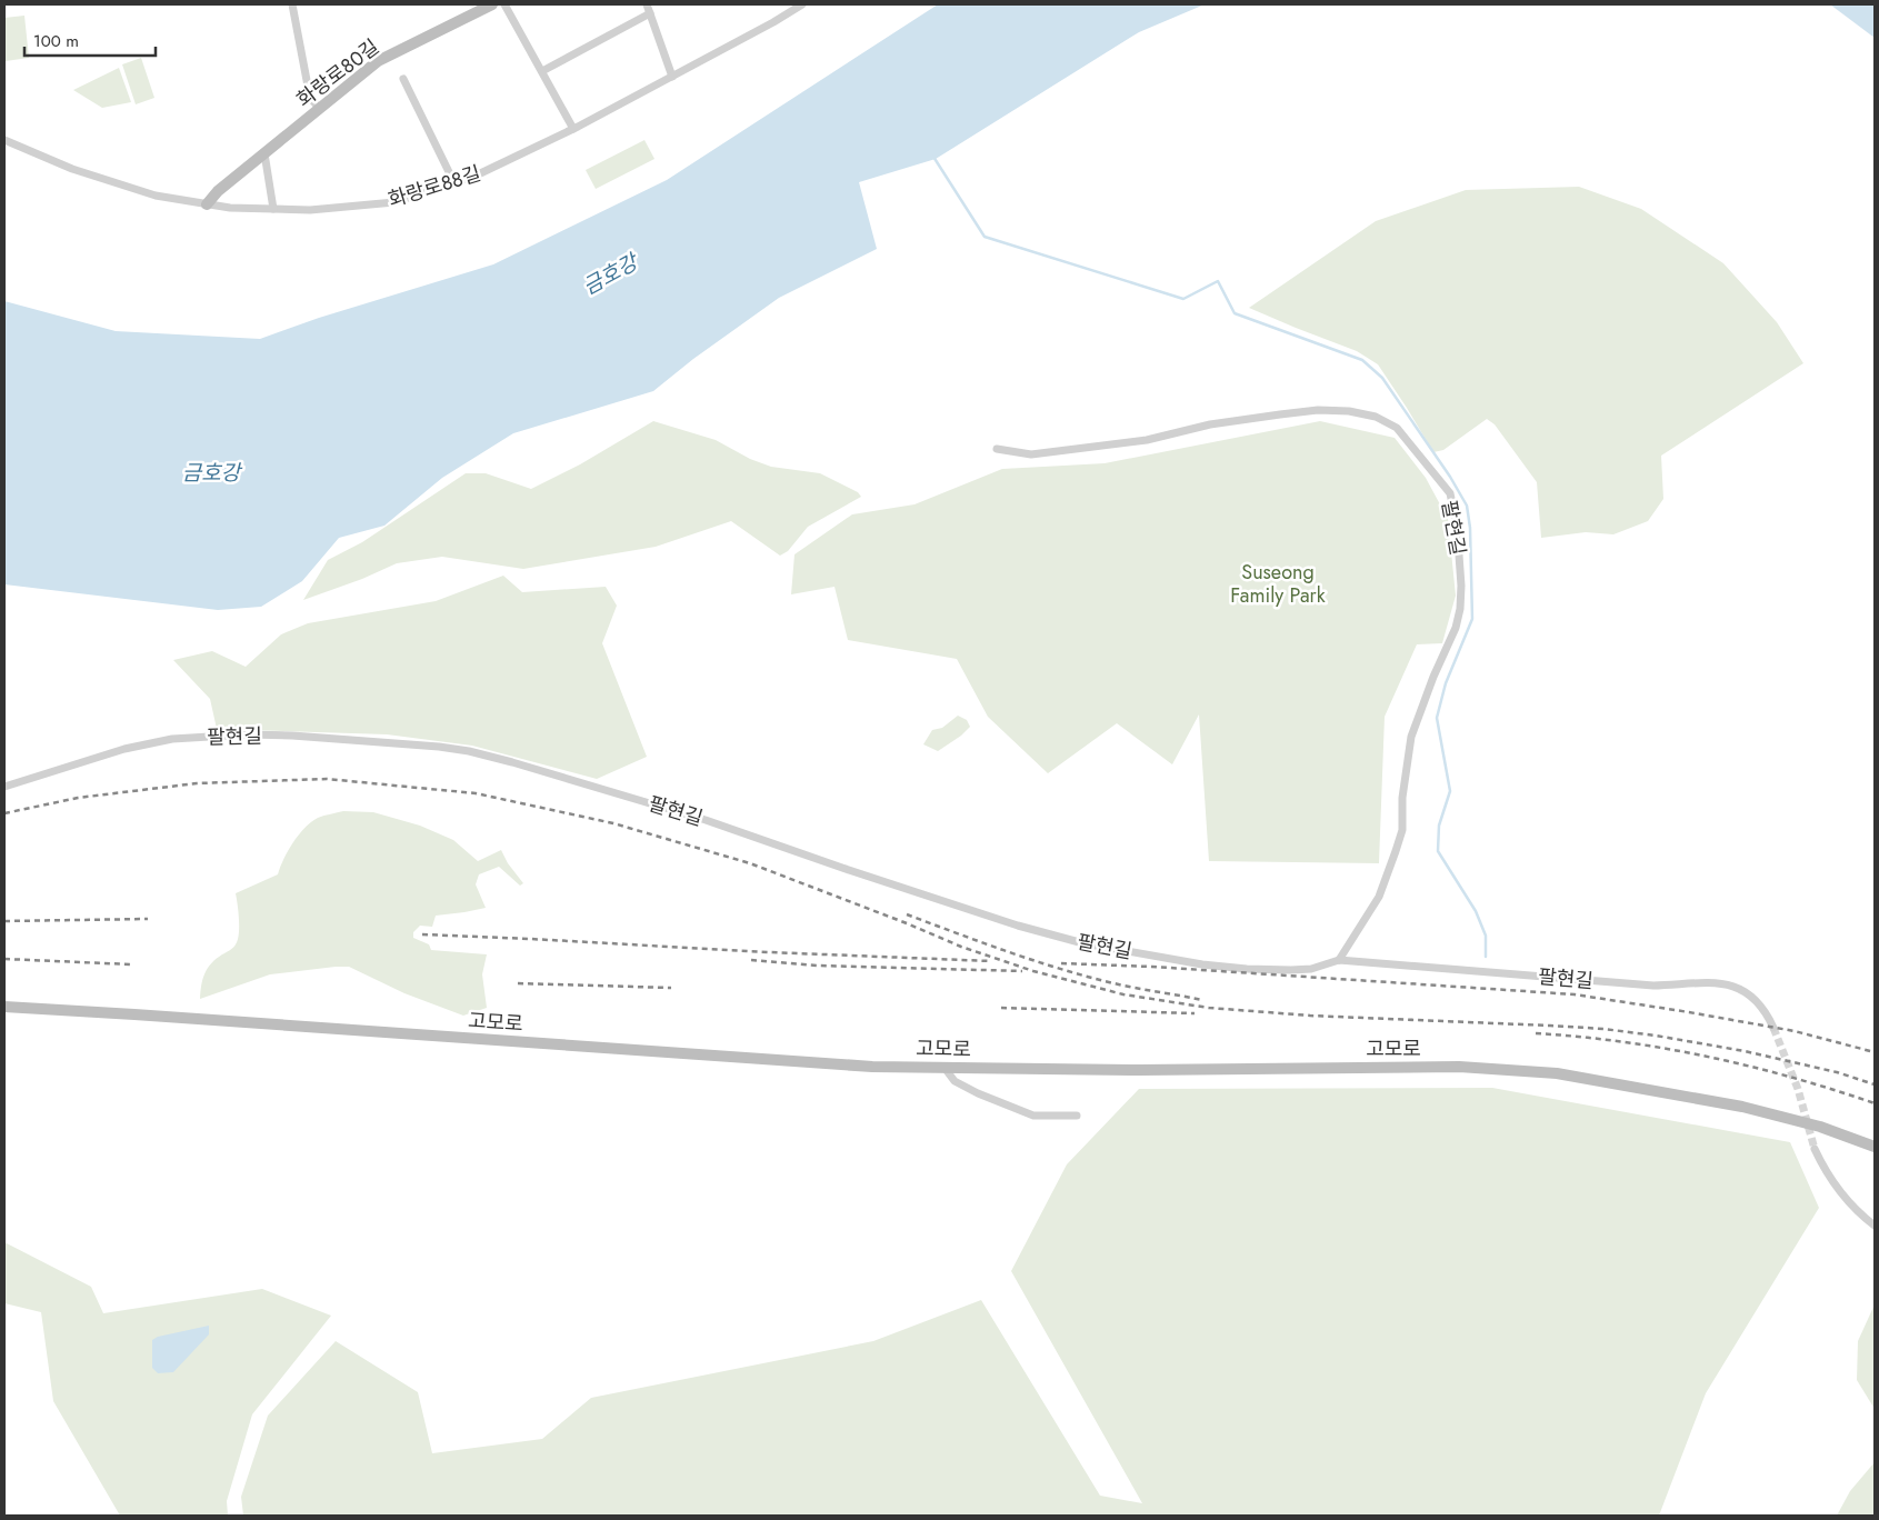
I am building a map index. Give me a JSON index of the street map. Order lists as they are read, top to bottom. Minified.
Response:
{"streets":{"main road":["화랑로80길","고모로"],"street":["화랑로88길","팔현길"]},"crossings":[["화랑로80길","화랑로88길"]],"water":["금호강"],"parks":["Suseong Family Park"],"scale_bar":"100 m"}
